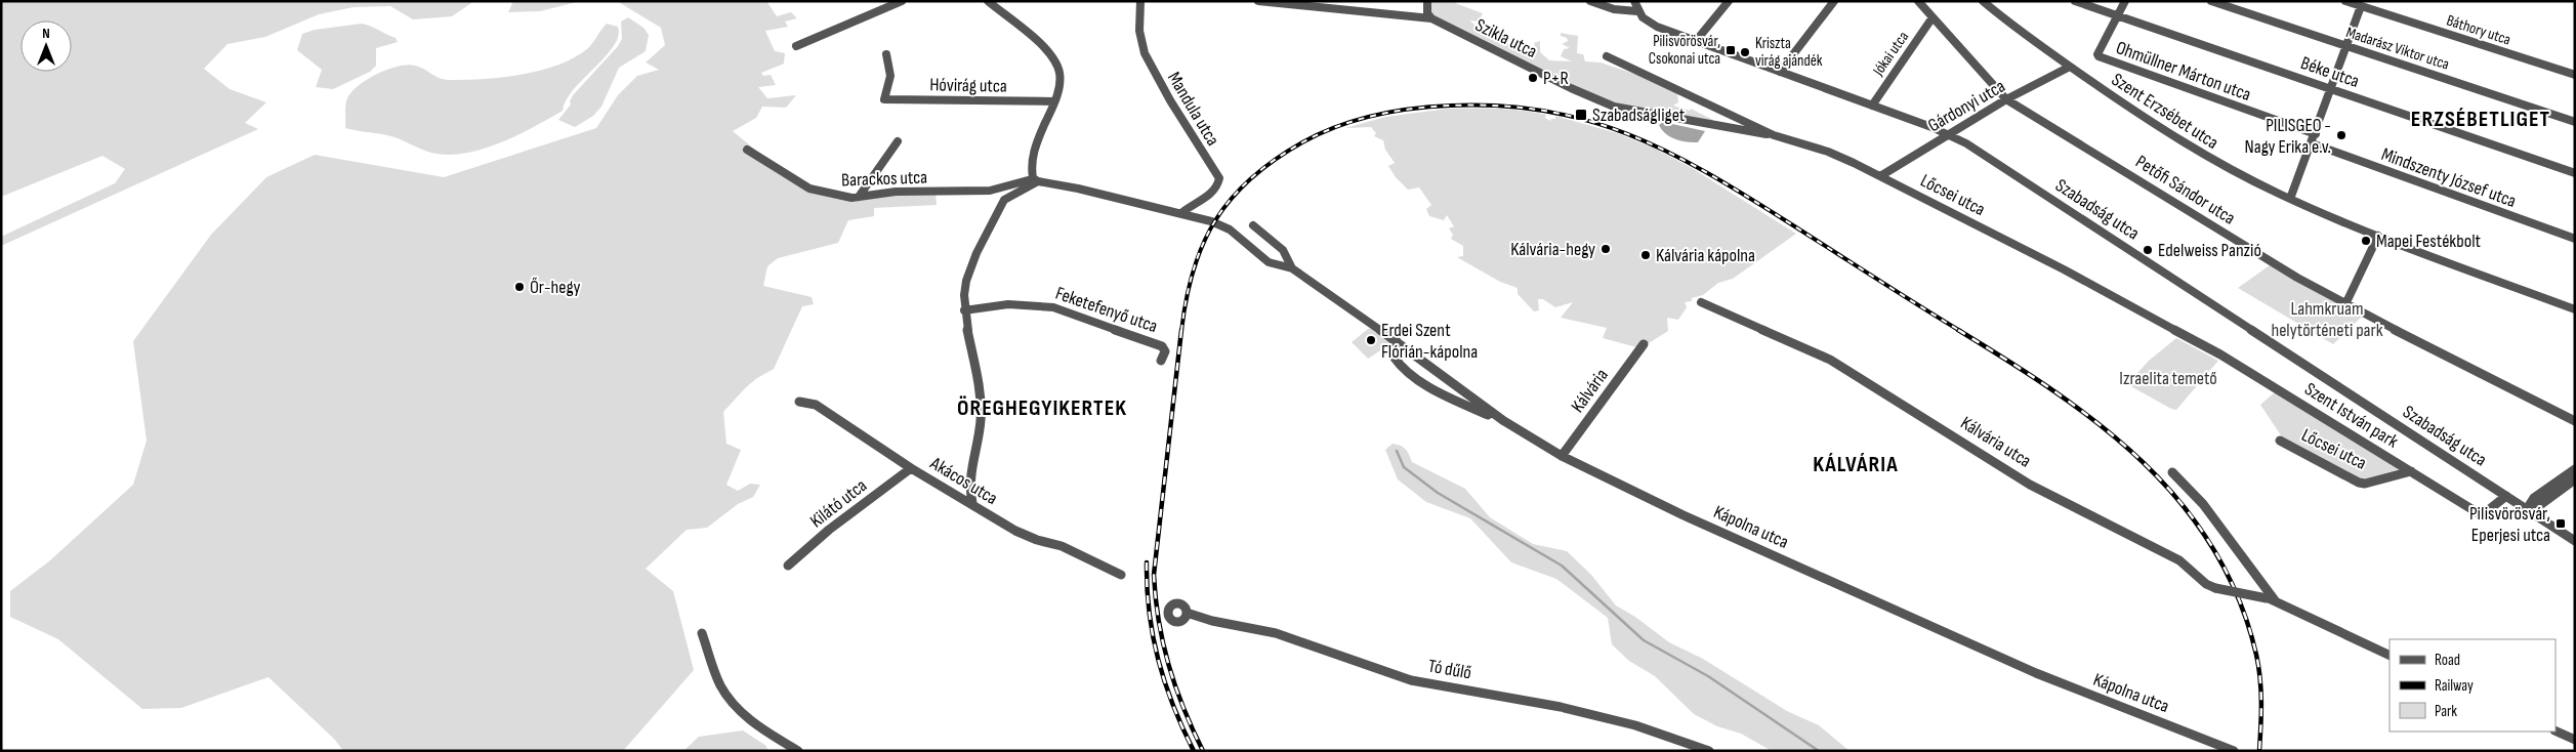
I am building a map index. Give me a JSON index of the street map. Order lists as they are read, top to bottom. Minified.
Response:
{"streets":{"street":["Báthory utca","Szikla utca","Madarász Viktor utca","Jókai utca","Ohmüllner Márton utca","Béke utca","Hóvirág utca","Gárdonyi utca","Mandula utca","Szent Erzsébet utca","Mindszenty József utca","Barackos utca","Petőfi Sándor utca","Lőcsei utca","Szabadság utca","Feketefenyő utca","Kálvária","Szent István park","Kálvária utca","Akácos utca","Kilátó utca","Kápolna utca","Tó dűlő"]},"crossings":[["Szikla utca","Lőcsei utca"],["Jókai utca","Petőfi Sándor utca"],["Jókai utca","Szabadság utca"],["Ohmüllner Márton utca","Béke utca"],["Gárdonyi utca","Szent Erzsébet utca"],["Gárdonyi utca","Petőfi Sándor utca"],["Gárdonyi utca","Lőcsei utca"],["Gárdonyi utca","Szabadság utca"],["Mandula utca","Barackos utca"],["Lőcsei utca","Szent István park"],["Kálvária","Kápolna utca"],["Akácos utca","Kilátó utca"]],"districts":["ERZSÉBETLIGET","ÖREGHEGYIKERTEK","KÁLVÁRIA"],"parks":["Lahmkruam helytörténeti park","Izraelita temető"],"places":{"transit":["Pilisvörösvár, Csokonai utca","Szabadságliget","Pilisvörösvár, Eperjesi utca"],"other":["Kriszta virág ajándék","P+R","PILISGEO - Nagy Erika e.v.","Mapei Festékbolt","Kálvária-hegy","Edelweiss Panzió","Kálvária kápolna","Őr-hegy","Erdei Szent Flórián-kápolna"]},"legend":["Road","Railway","Park"],"north":"top"}
